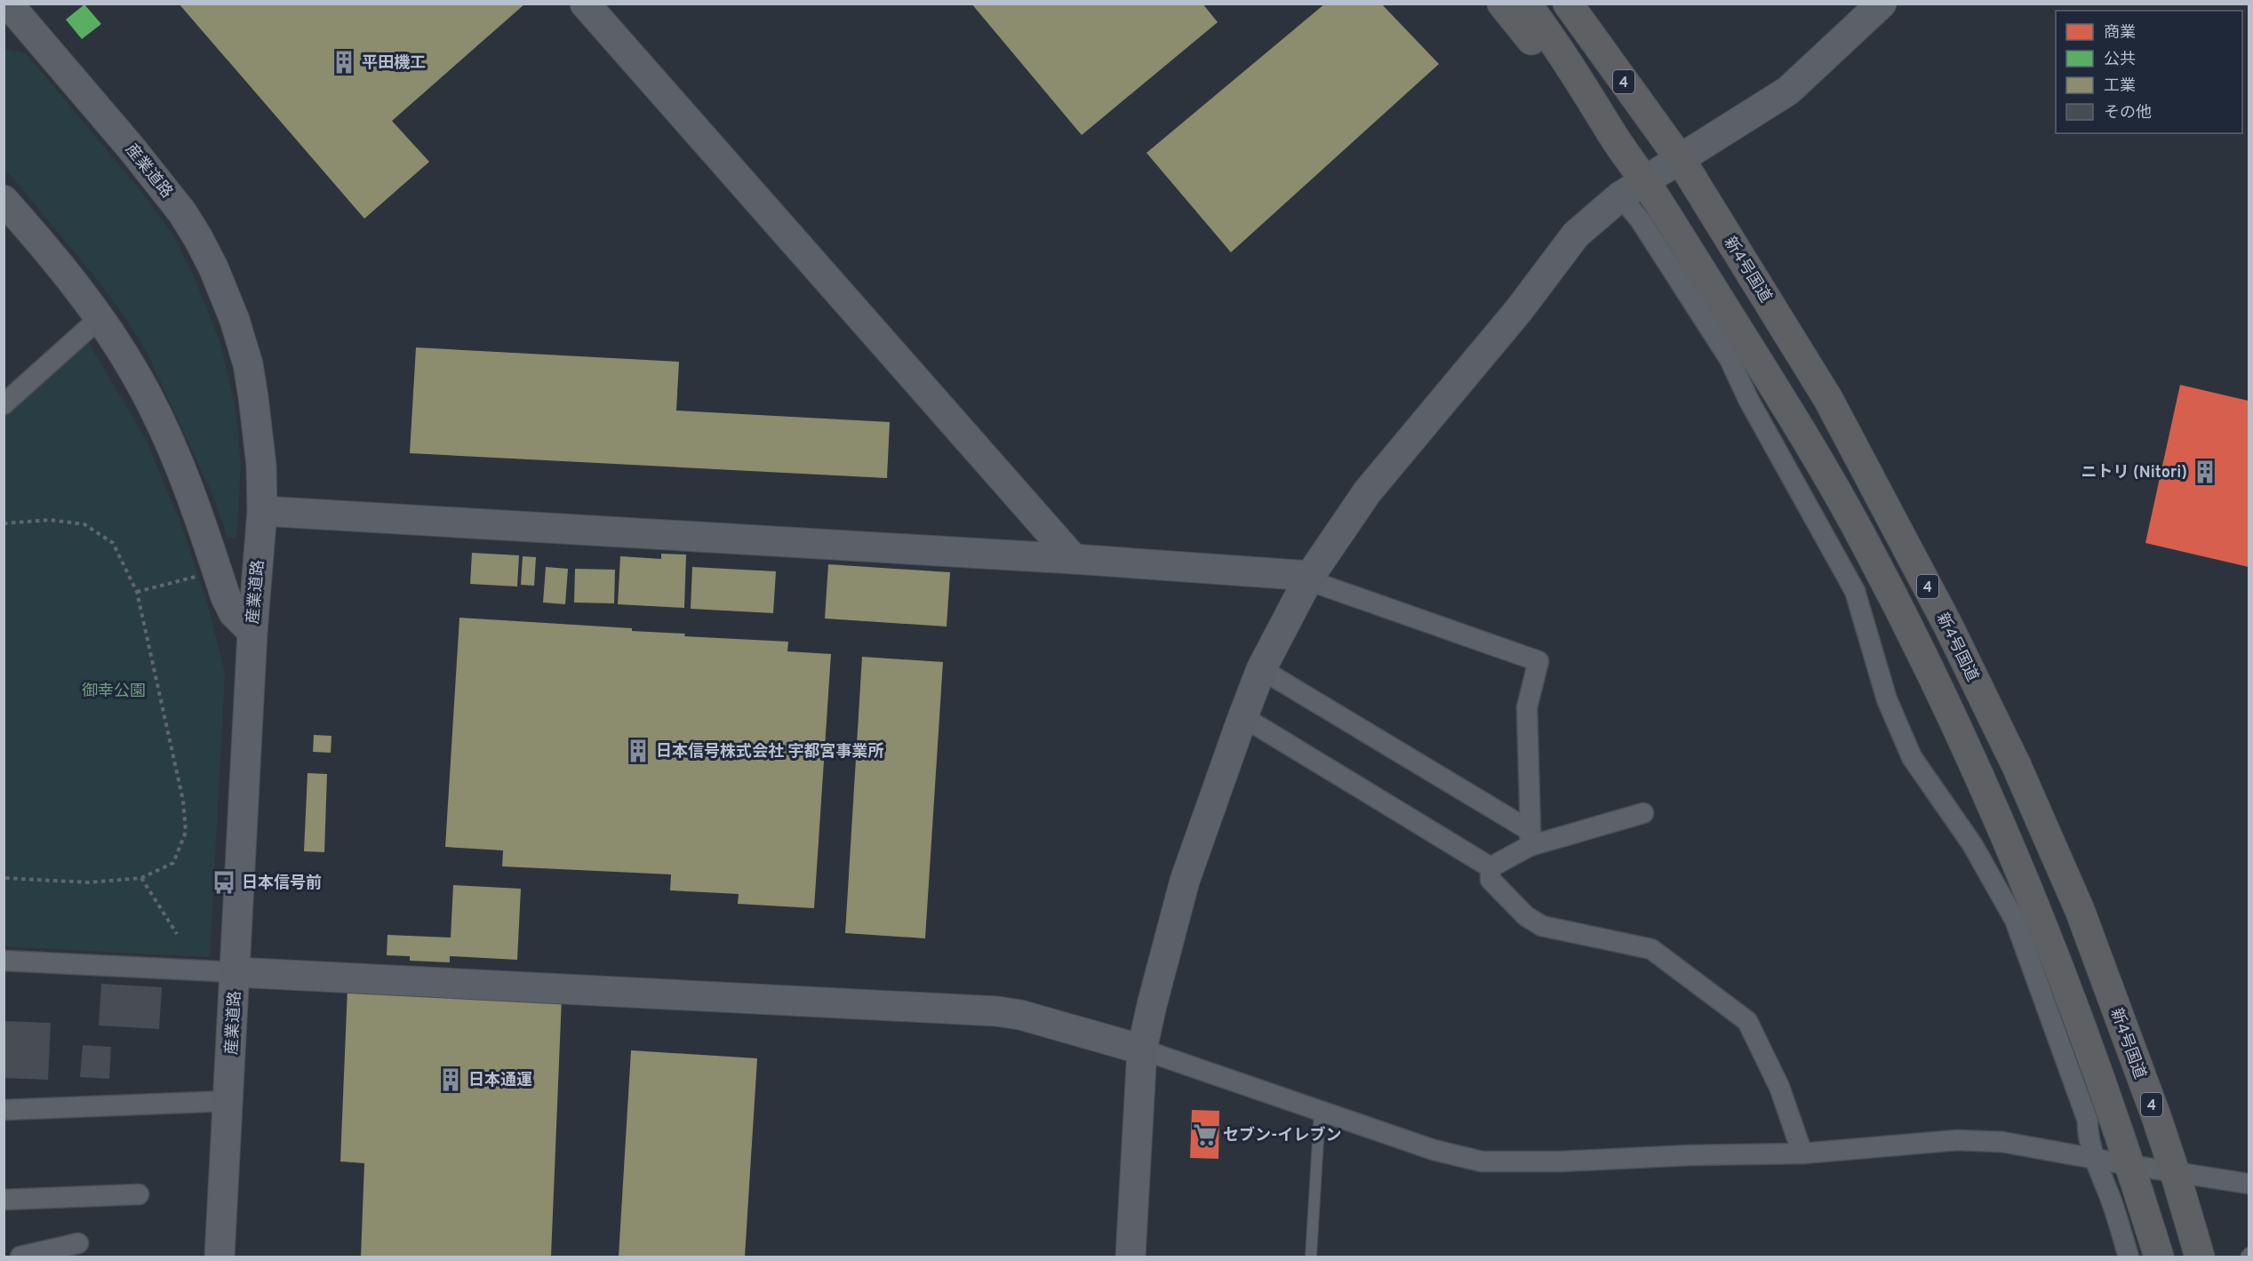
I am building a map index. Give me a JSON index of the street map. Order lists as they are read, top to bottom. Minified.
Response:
{"streets":{"highway":["4","新4号国道"],"street":["産業道路"]},"parks":["御幸公園"],"places":{"building":["平田機工","ニトリ (Nitori)","日本信号株式会社 宇都宮事業所","日本通運"],"bus stop":["日本信号前"],"supermarket":["セブン-イレブン"]},"legend":["商業","公共","工業","その他"]}
